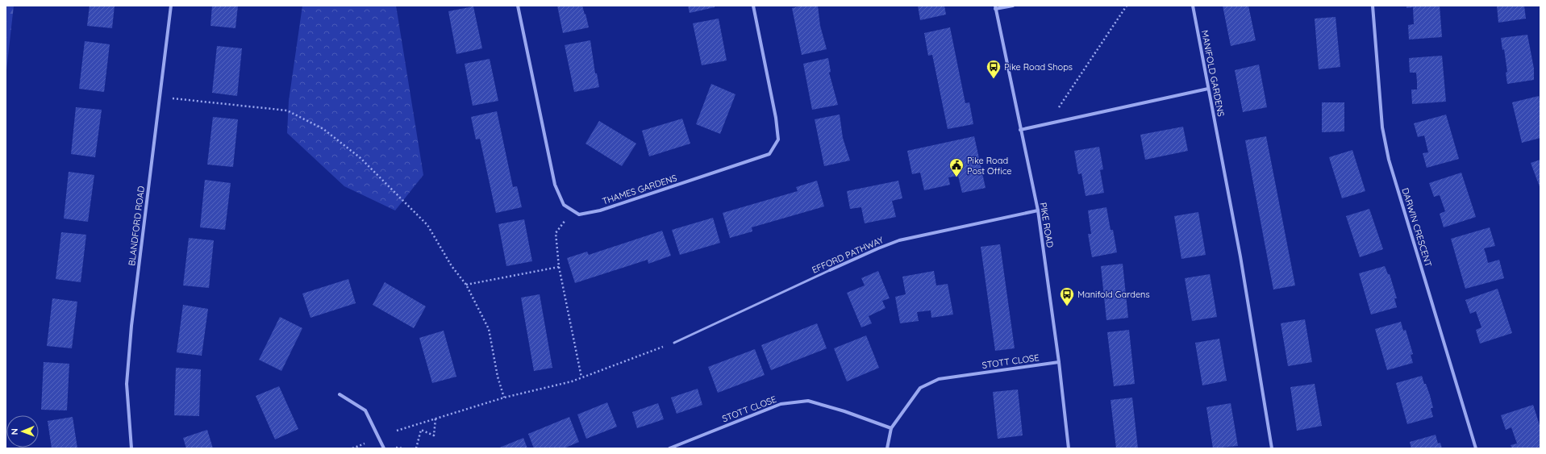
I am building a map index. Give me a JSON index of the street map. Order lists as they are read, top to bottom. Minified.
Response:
{"streets":{"street":["MANIFOLD GARDENS","THAMES GARDENS","PIKE ROAD","BLANDFORD ROAD","DARWIN CRESCENT","EFFORD PATHWAY","STOTT CLOSE"]},"crossings":[["PIKE ROAD","EFFORD PATHWAY"],["PIKE ROAD","STOTT CLOSE"]],"places":{"bus stop":["Pike Road Shops","Manifold Gardens"],"public building":["Pike Road Post Office"]},"north":"left"}
